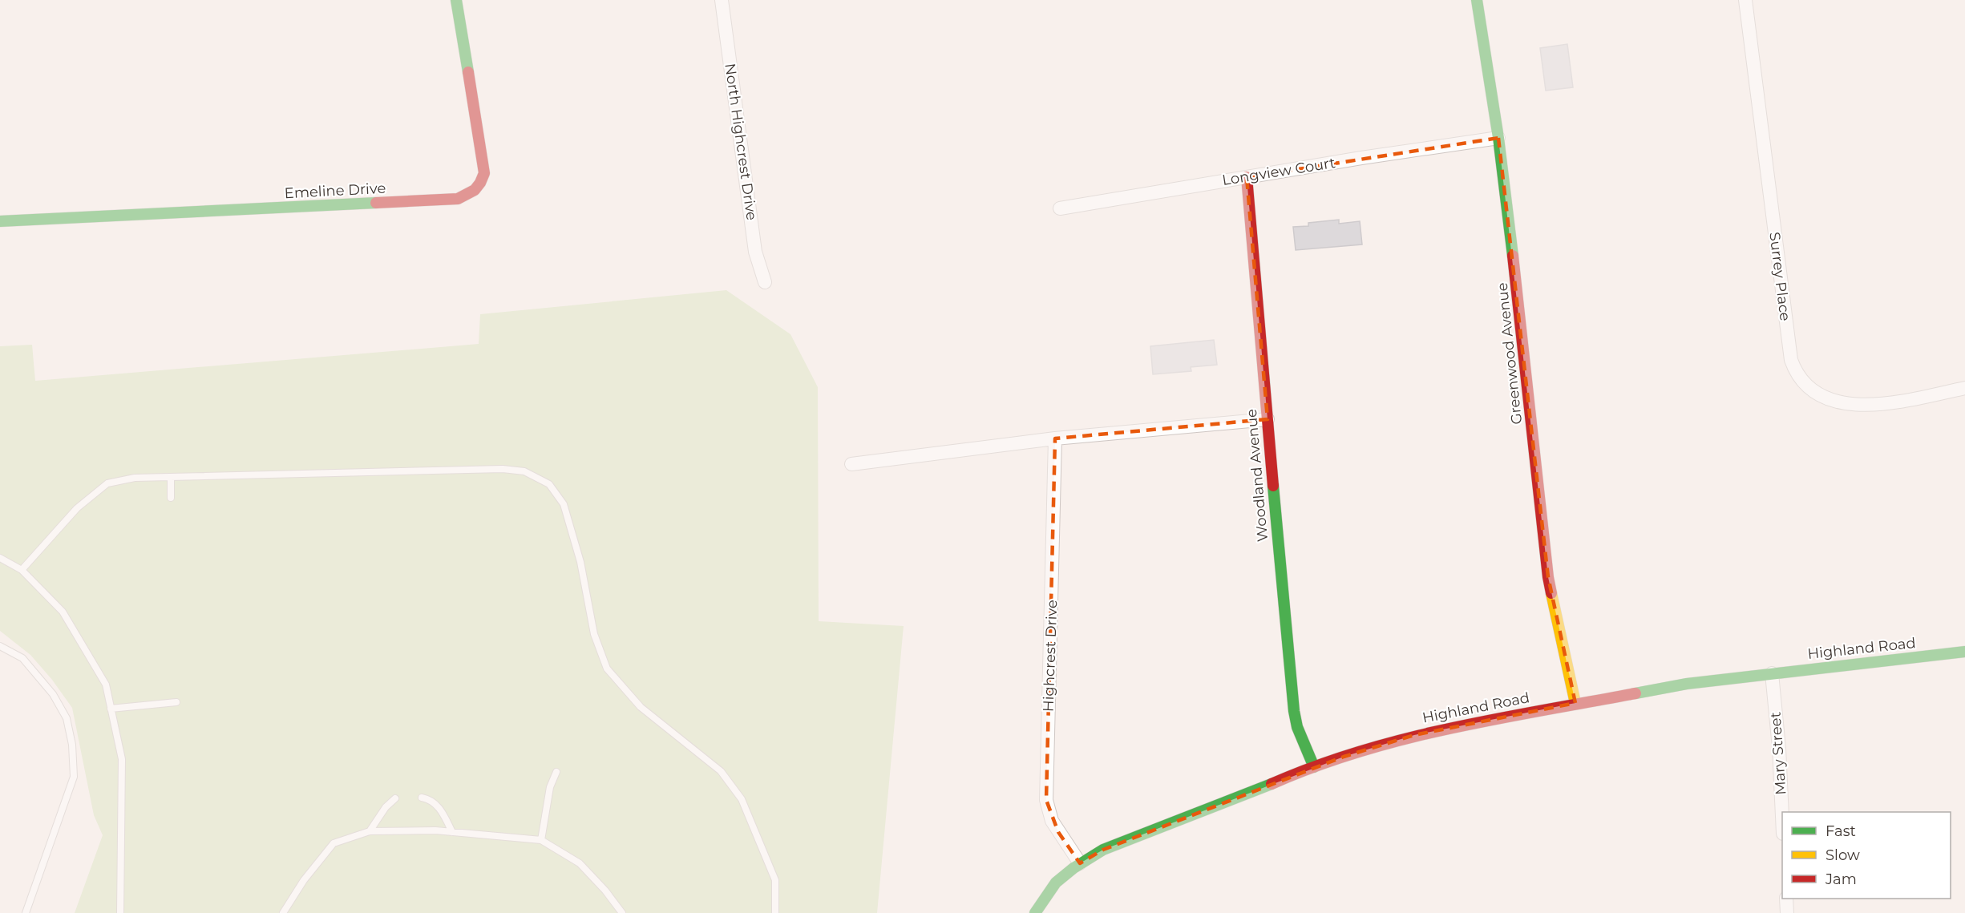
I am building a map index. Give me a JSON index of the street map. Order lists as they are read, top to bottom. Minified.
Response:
{"streets":{"street":["North Highcrest Drive","Longview Court","Emeline Drive","Surrey Place","Greenwood Avenue","Woodland Avenue","Highland Road","Highcrest Drive","Mary Street"]},"crossings":[["Longview Court","Greenwood Avenue"],["Longview Court","Woodland Avenue"],["Greenwood Avenue","Highland Road"],["Woodland Avenue","Highland Road"],["Highland Road","Highcrest Drive"],["Highland Road","Mary Street"]],"legend":["Fast","Slow","Jam"]}
